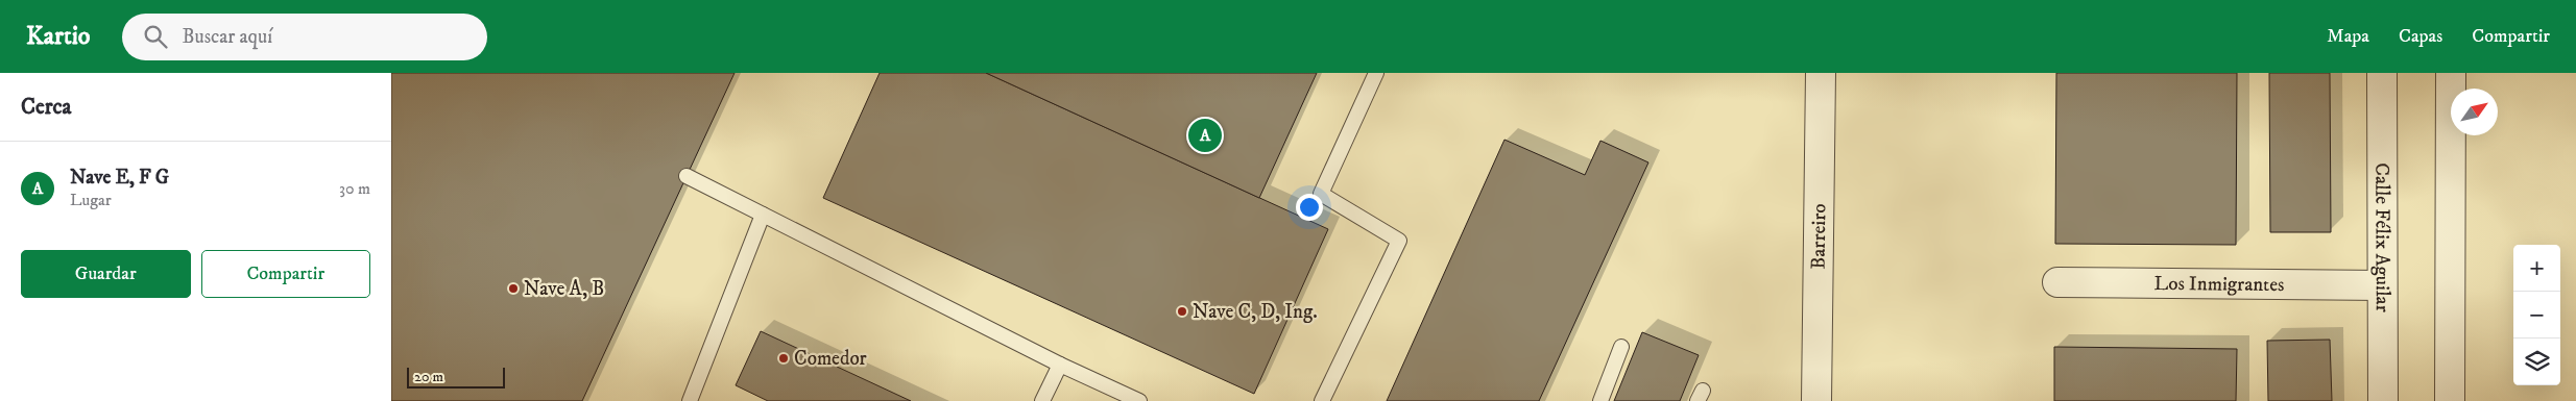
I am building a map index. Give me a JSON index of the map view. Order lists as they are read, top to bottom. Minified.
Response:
{"streets":{"street":["Barreiro","Calle Félix Aguilar","Los Inmigrantes"]},"crossings":[["Calle Félix Aguilar","Los Inmigrantes"]],"places":["Nave A, B","Nave C, D, Ing.","Comedor"],"scale_bar":"20 m","north":"top right","page":{"header":"Kartio","search":"Buscar aquí","nav":["Mapa","Capas","Compartir"],"heading":"Cerca","pins":"A","list":[{"mark":"A","name":"Nave E, F G","note":"Lugar","value":"30 m"}],"buttons":["Guardar","Compartir"],"map_buttons":["+","−"],"scale":"20 m"}}
